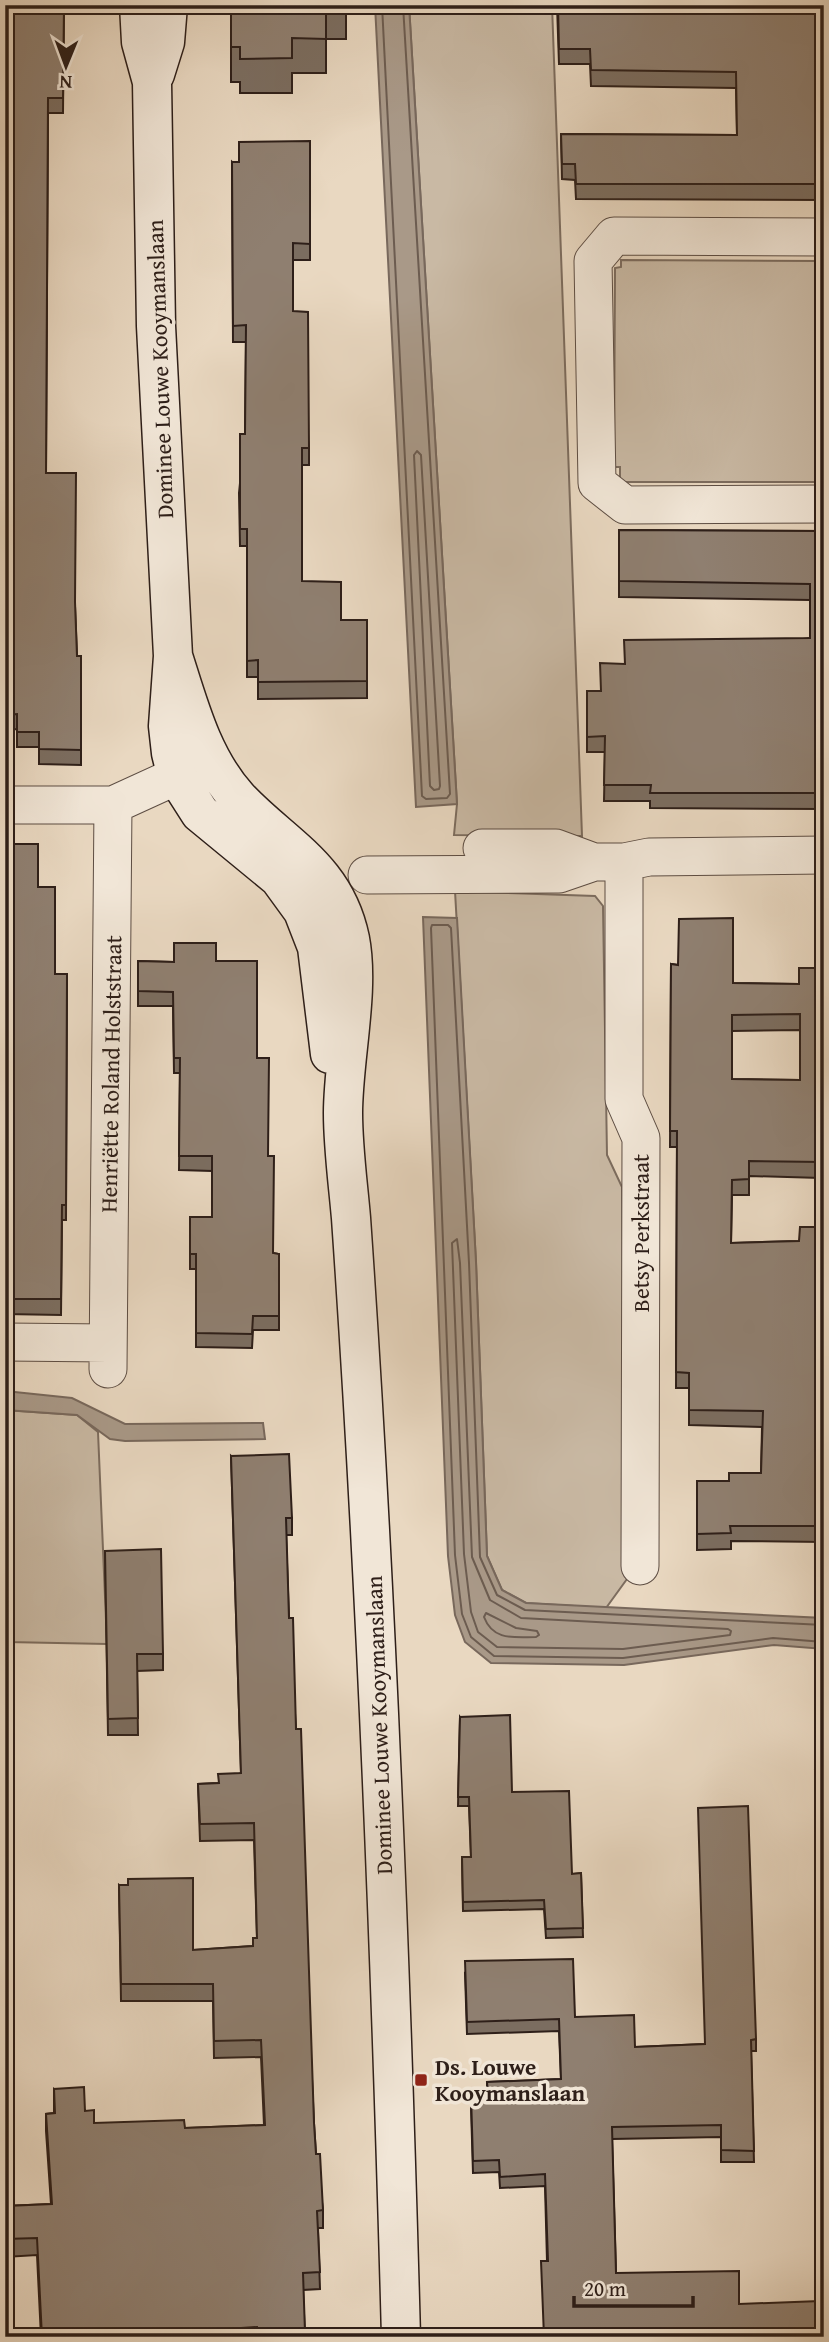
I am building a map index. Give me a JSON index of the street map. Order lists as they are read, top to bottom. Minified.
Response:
{"streets":{"street":["Dominee Louwe Kooymanslaan","Henriëtte Roland Holststraat","Betsy Perkstraat"]},"places":{"transit":["Ds. Louwe Kooymanslaan"]},"scale_bar":"20 m","north":"bottom"}
